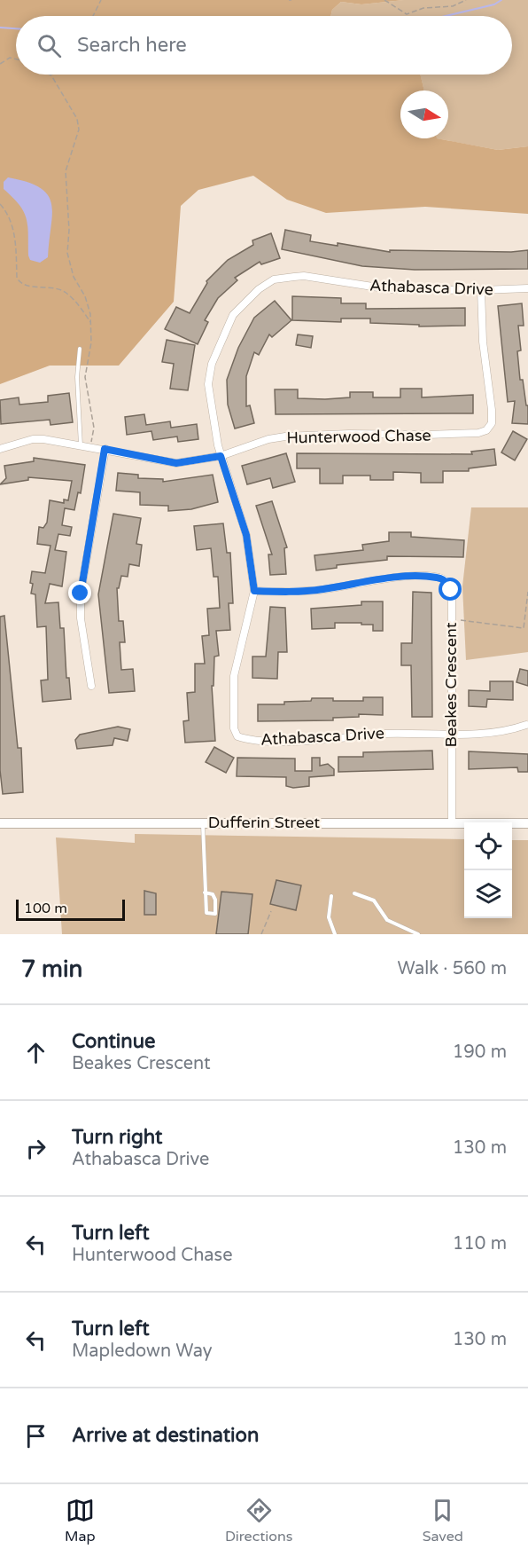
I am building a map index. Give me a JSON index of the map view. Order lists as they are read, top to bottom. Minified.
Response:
{"streets":{"main road":["Dufferin Street"],"street":["Athabasca Drive","Hunterwood Chase","Beakes Crescent"]},"crossings":[["Athabasca Drive","Hunterwood Chase"],["Athabasca Drive","Beakes Crescent"],["Beakes Crescent","Dufferin Street"]],"scale_bar":"100 m","north":"right","page":{"search":"Search here","scale":"100 m","heading":["7 min","Walk · 560 m"],"list":[["Continue","Beakes Crescent","190 m"],["Turn right","Athabasca Drive","130 m"],["Turn left","Hunterwood Chase","110 m"],["Turn left","Mapledown Way","130 m"],"Arrive at destination"],"nav":["Map","Directions","Saved"]}}
